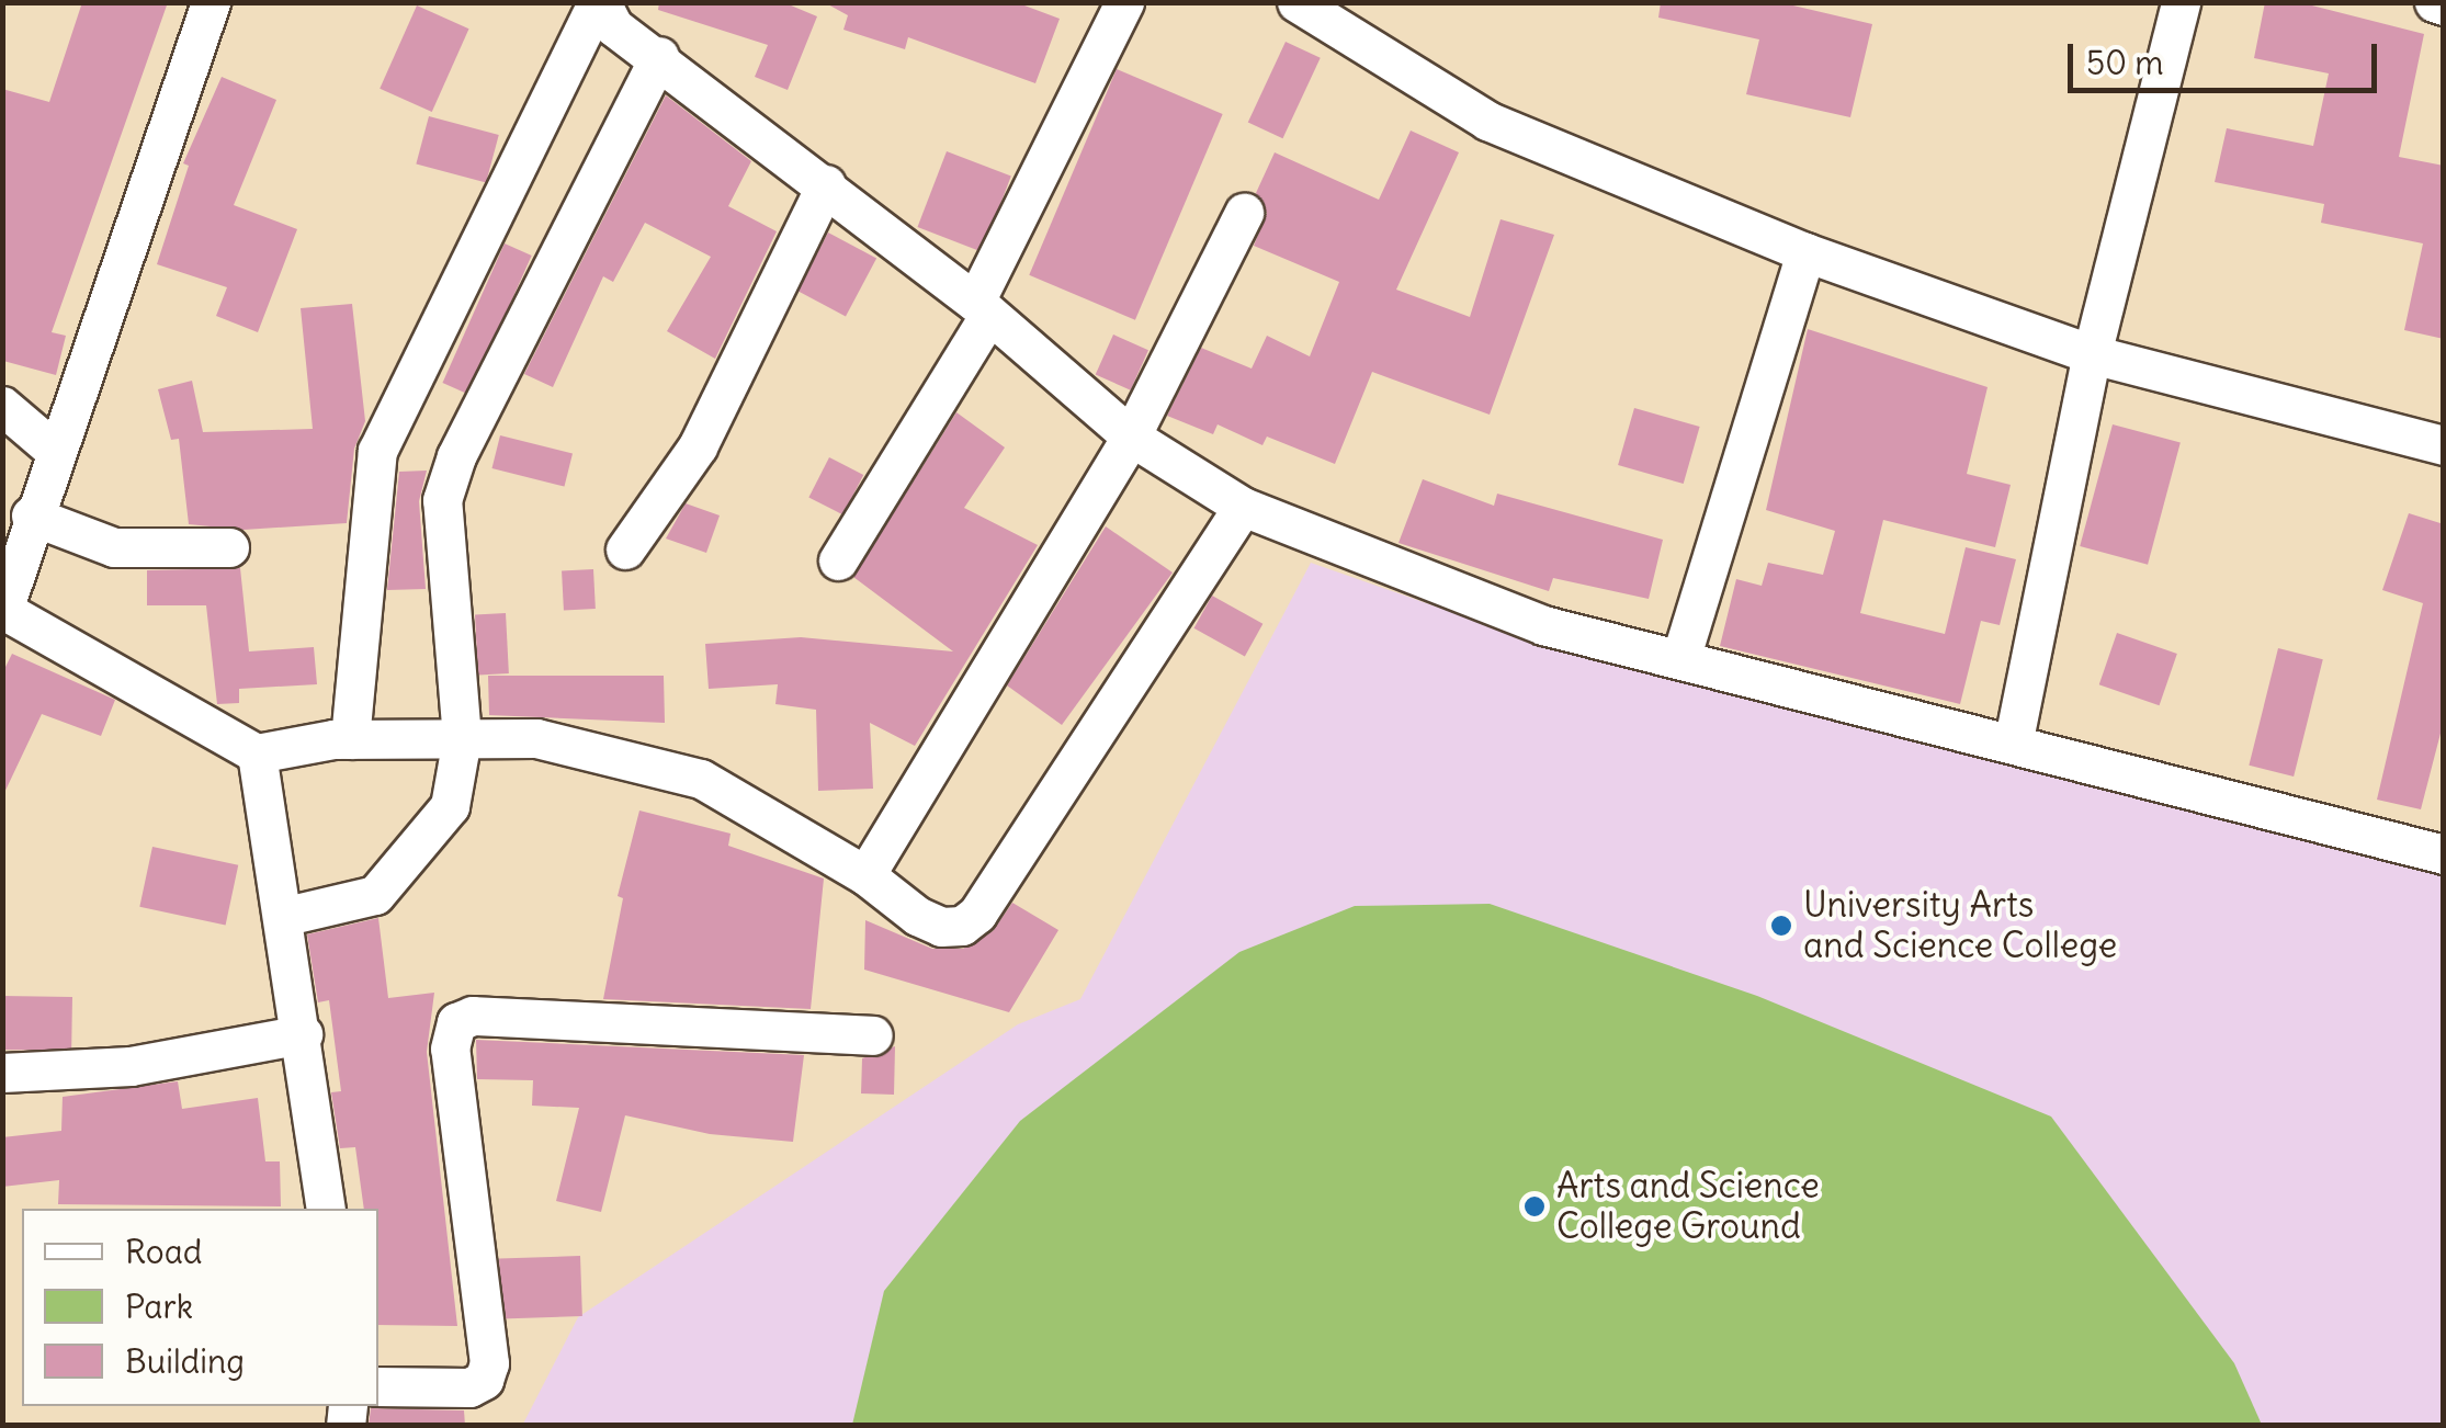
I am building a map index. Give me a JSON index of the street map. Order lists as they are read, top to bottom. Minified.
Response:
{"places":["University Arts and Science College","Arts and Science College Ground"],"legend":["Road","Park","Building"],"scale_bar":"50 m"}
